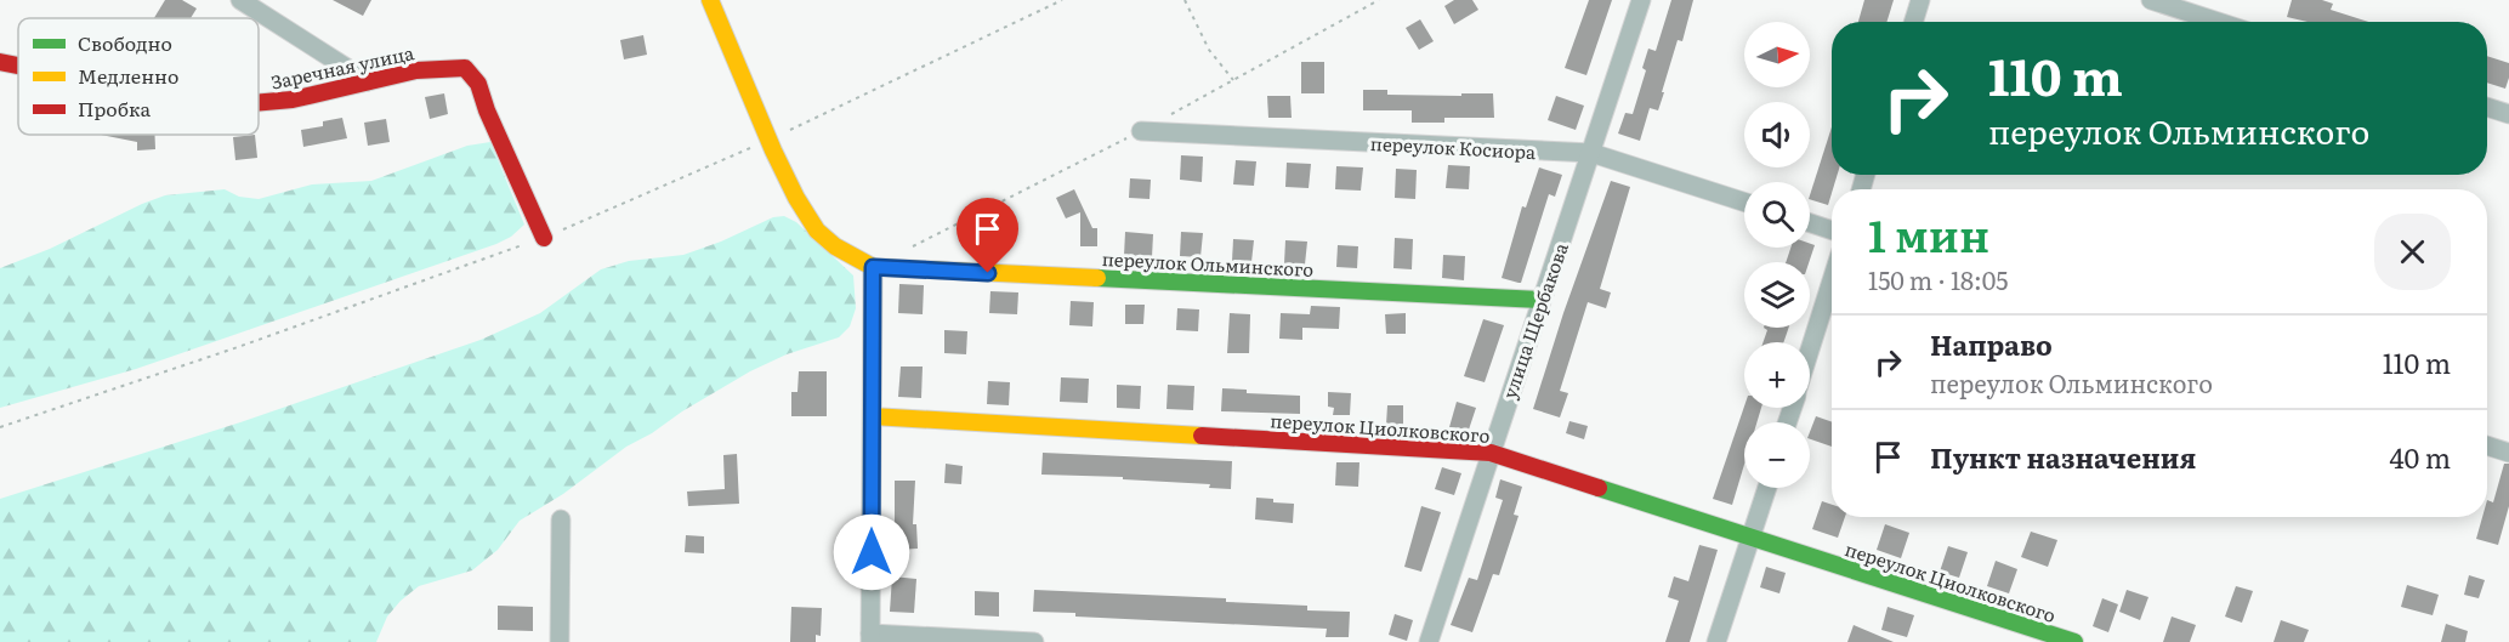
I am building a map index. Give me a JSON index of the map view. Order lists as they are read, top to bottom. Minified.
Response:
{"streets":{"street":["Заречная улица","переулок Косиора","переулок Ольминского","улица Щербакова","переулок Циолковского"]},"crossings":[["переулок Косиора","улица Щербакова"],["переулок Ольминского","улица Щербакова"],["улица Щербакова","переулок Циолковского"]],"legend":["Свободно","Медленно","Пробка"],"north":"right","page":{"map_buttons":["+","−"],"turn":["110 m","переулок Ольминского"],"heading":["1 мин","150 m · 18:05"],"list":[{"name":"Направо","note":"переулок Ольминского","value":"110 m"},{"name":"Пункт назначения","value":"40 m"}]}}
